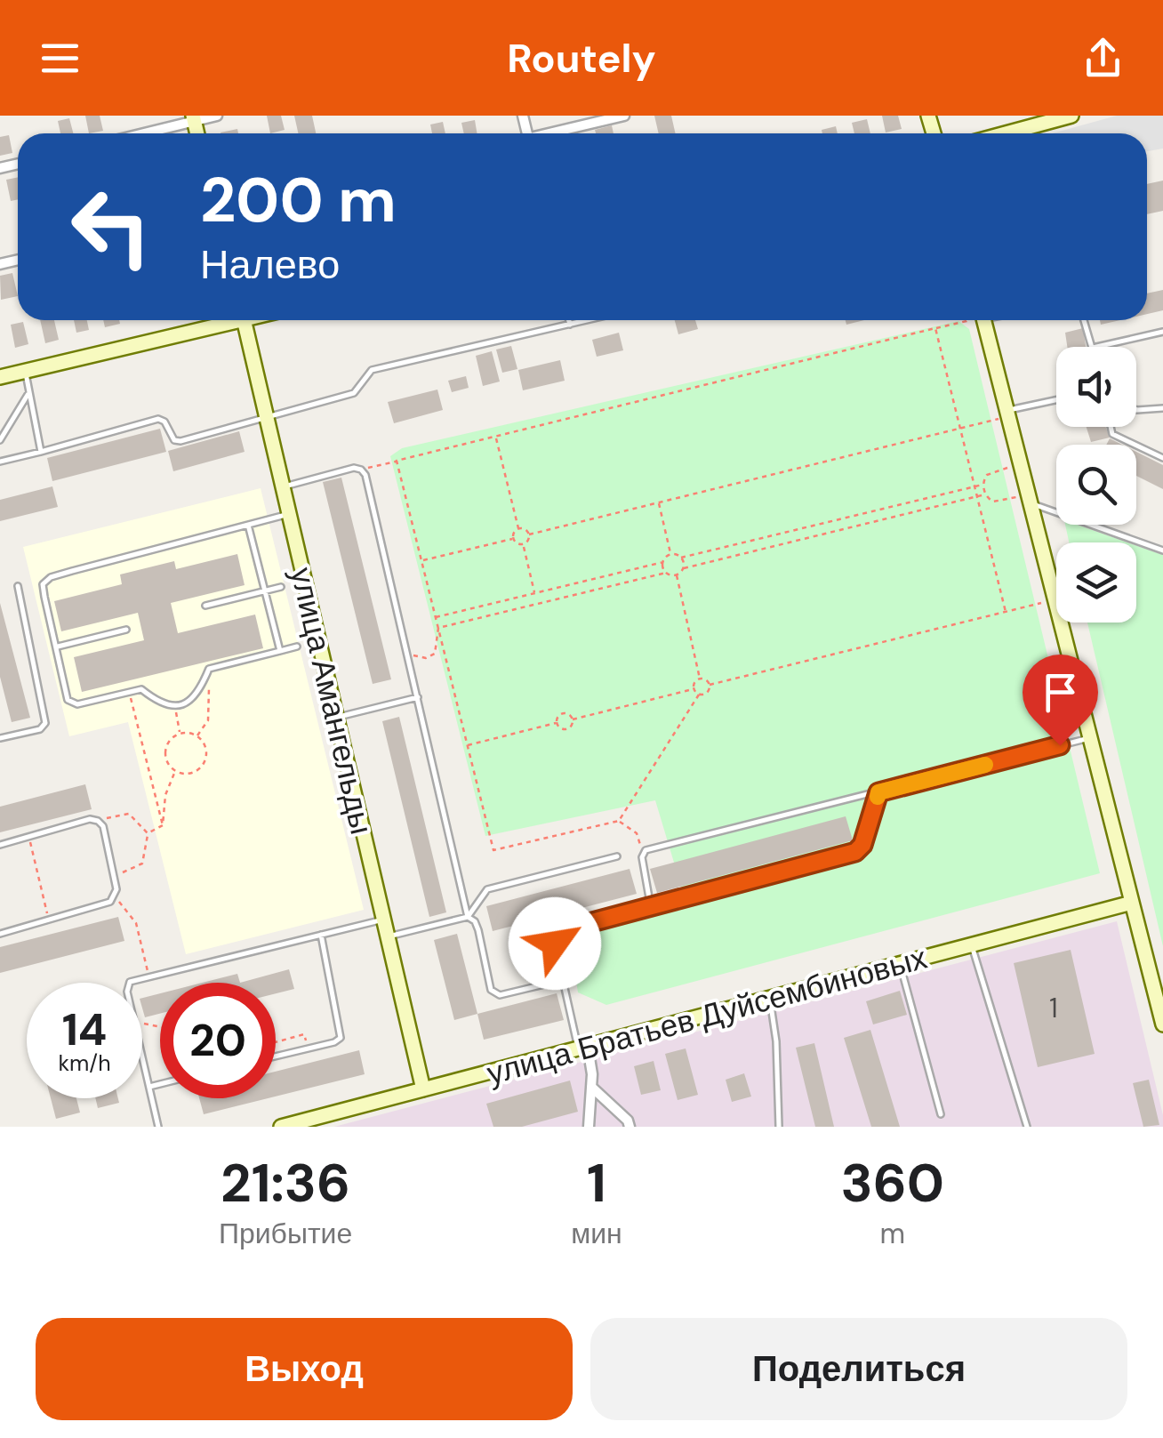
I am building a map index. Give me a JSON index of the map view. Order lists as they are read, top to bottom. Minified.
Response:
{"streets":{"street":["улица Амангельды","улица Братьев Дуйсембиновых"]},"crossings":[["улица Амангельды","улица Братьев Дуйсембиновых"]],"house_numbers":["1"],"page":{"header":"Routely","turn":["200 m","Налево"],"speed":"14 km/h","limit":"20","eta":["21:36","Прибытие","1","мин","360","m"],"buttons":["Выход","Поделиться"]}}
